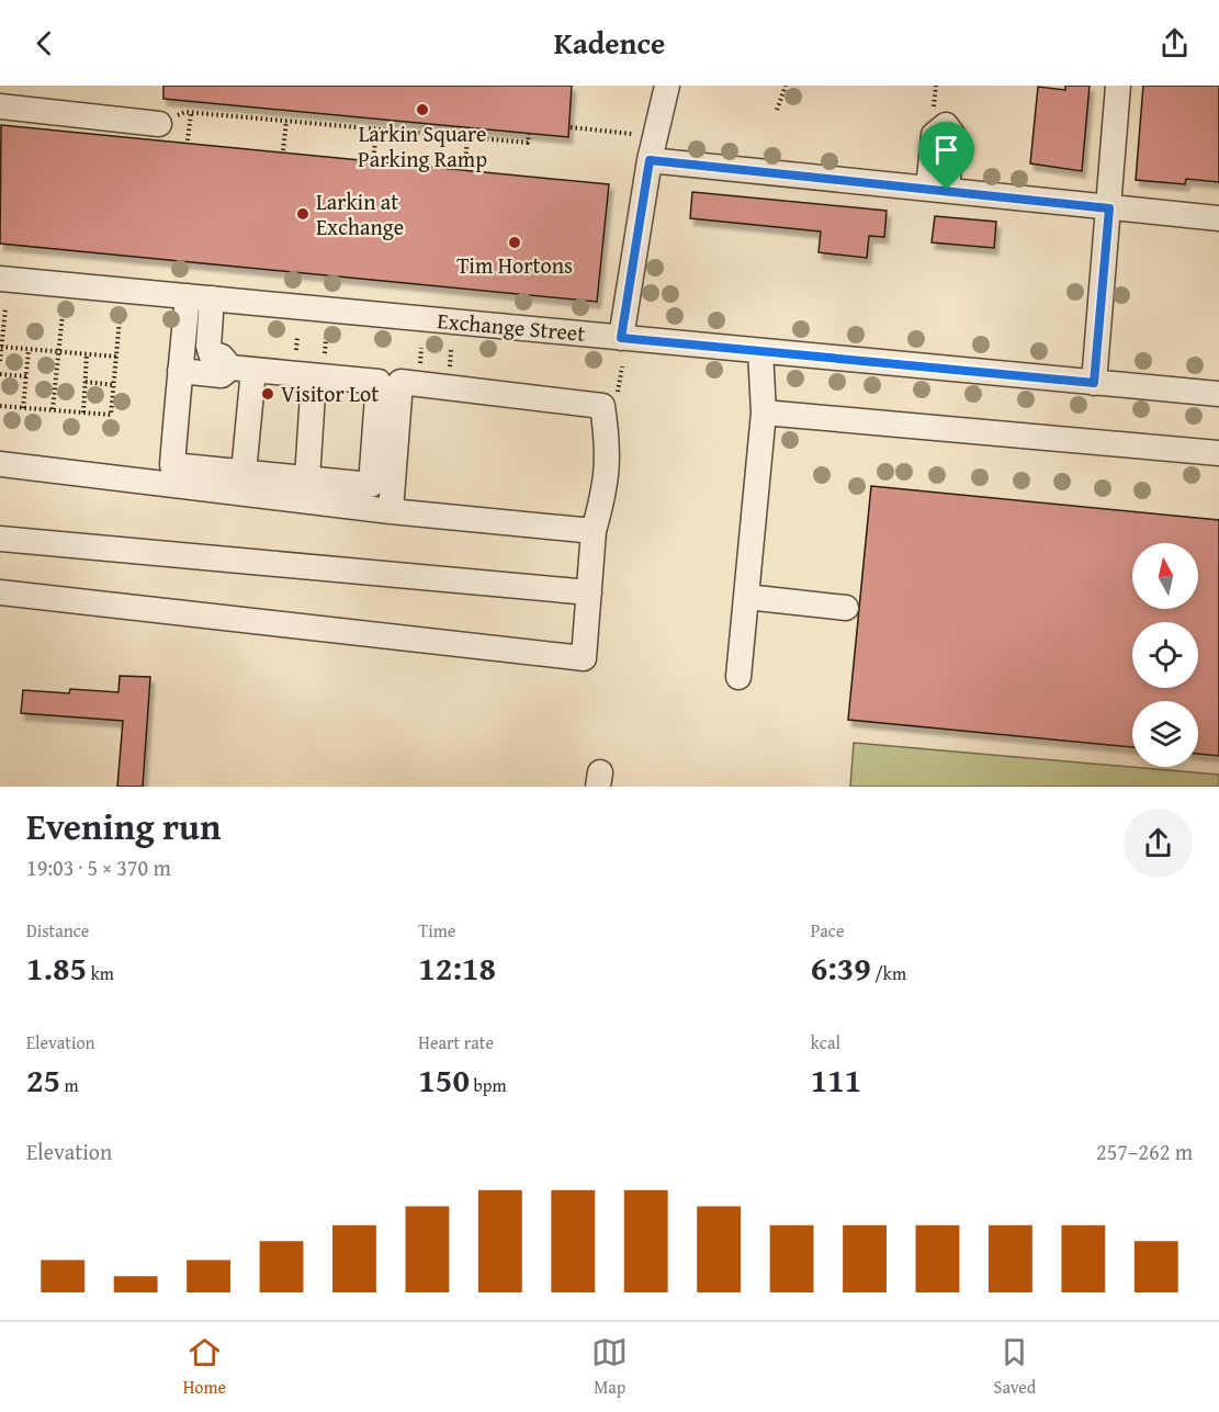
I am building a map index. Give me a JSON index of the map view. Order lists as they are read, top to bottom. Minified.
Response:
{"streets":{"street":["Exchange Street"]},"places":["Larkin Square Parking Ramp","Larkin at Exchange","Tim Hortons","Visitor Lot"],"north":"top","page":{"header":"Kadence","heading":["Evening run","19:03 · 5 × 370 m"],"stats":[["Distance","1.85 km"],["Time","12:18"],["Pace","6:39 /km"],["Elevation","25 m"],["Heart rate","150 bpm"],["kcal","111"]],"chart":["Elevation","257–262 m"],"tabs":["Home","Map","Saved"]}}
